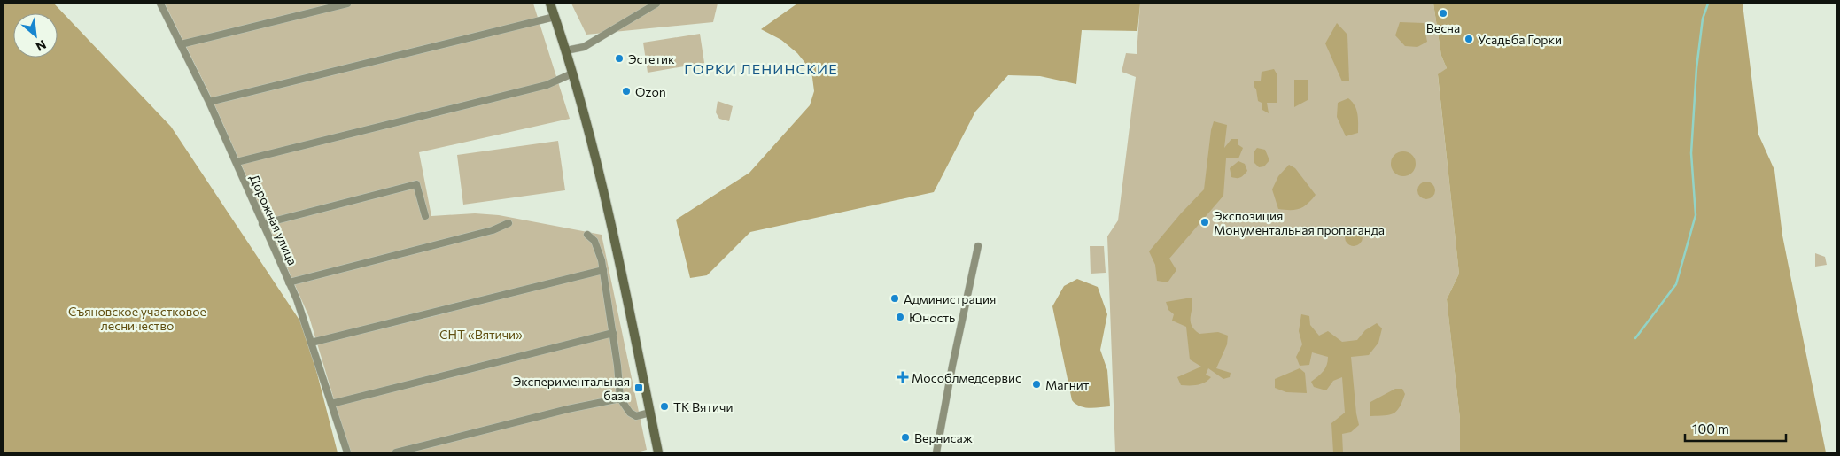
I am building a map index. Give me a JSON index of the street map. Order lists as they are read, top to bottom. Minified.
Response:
{"streets":{"street":["Дорожная улица"]},"districts":["ГОРКИ ЛЕНИНСКИЕ"],"parks":["Съяновское участковое лесничество","СНТ «Вятичи»"],"places":{"other":["Весна","Усадьба Горки","Эстетик","Ozon","Экспозиция Монументальная пропаганда","Администрация","Юность","Магнит","ТК Вятичи","Вернисаж"],"health":["Мособлмедсервис"],"transit":["Экспериментальная база"]},"scale_bar":"100 m","north":"bottom right"}
